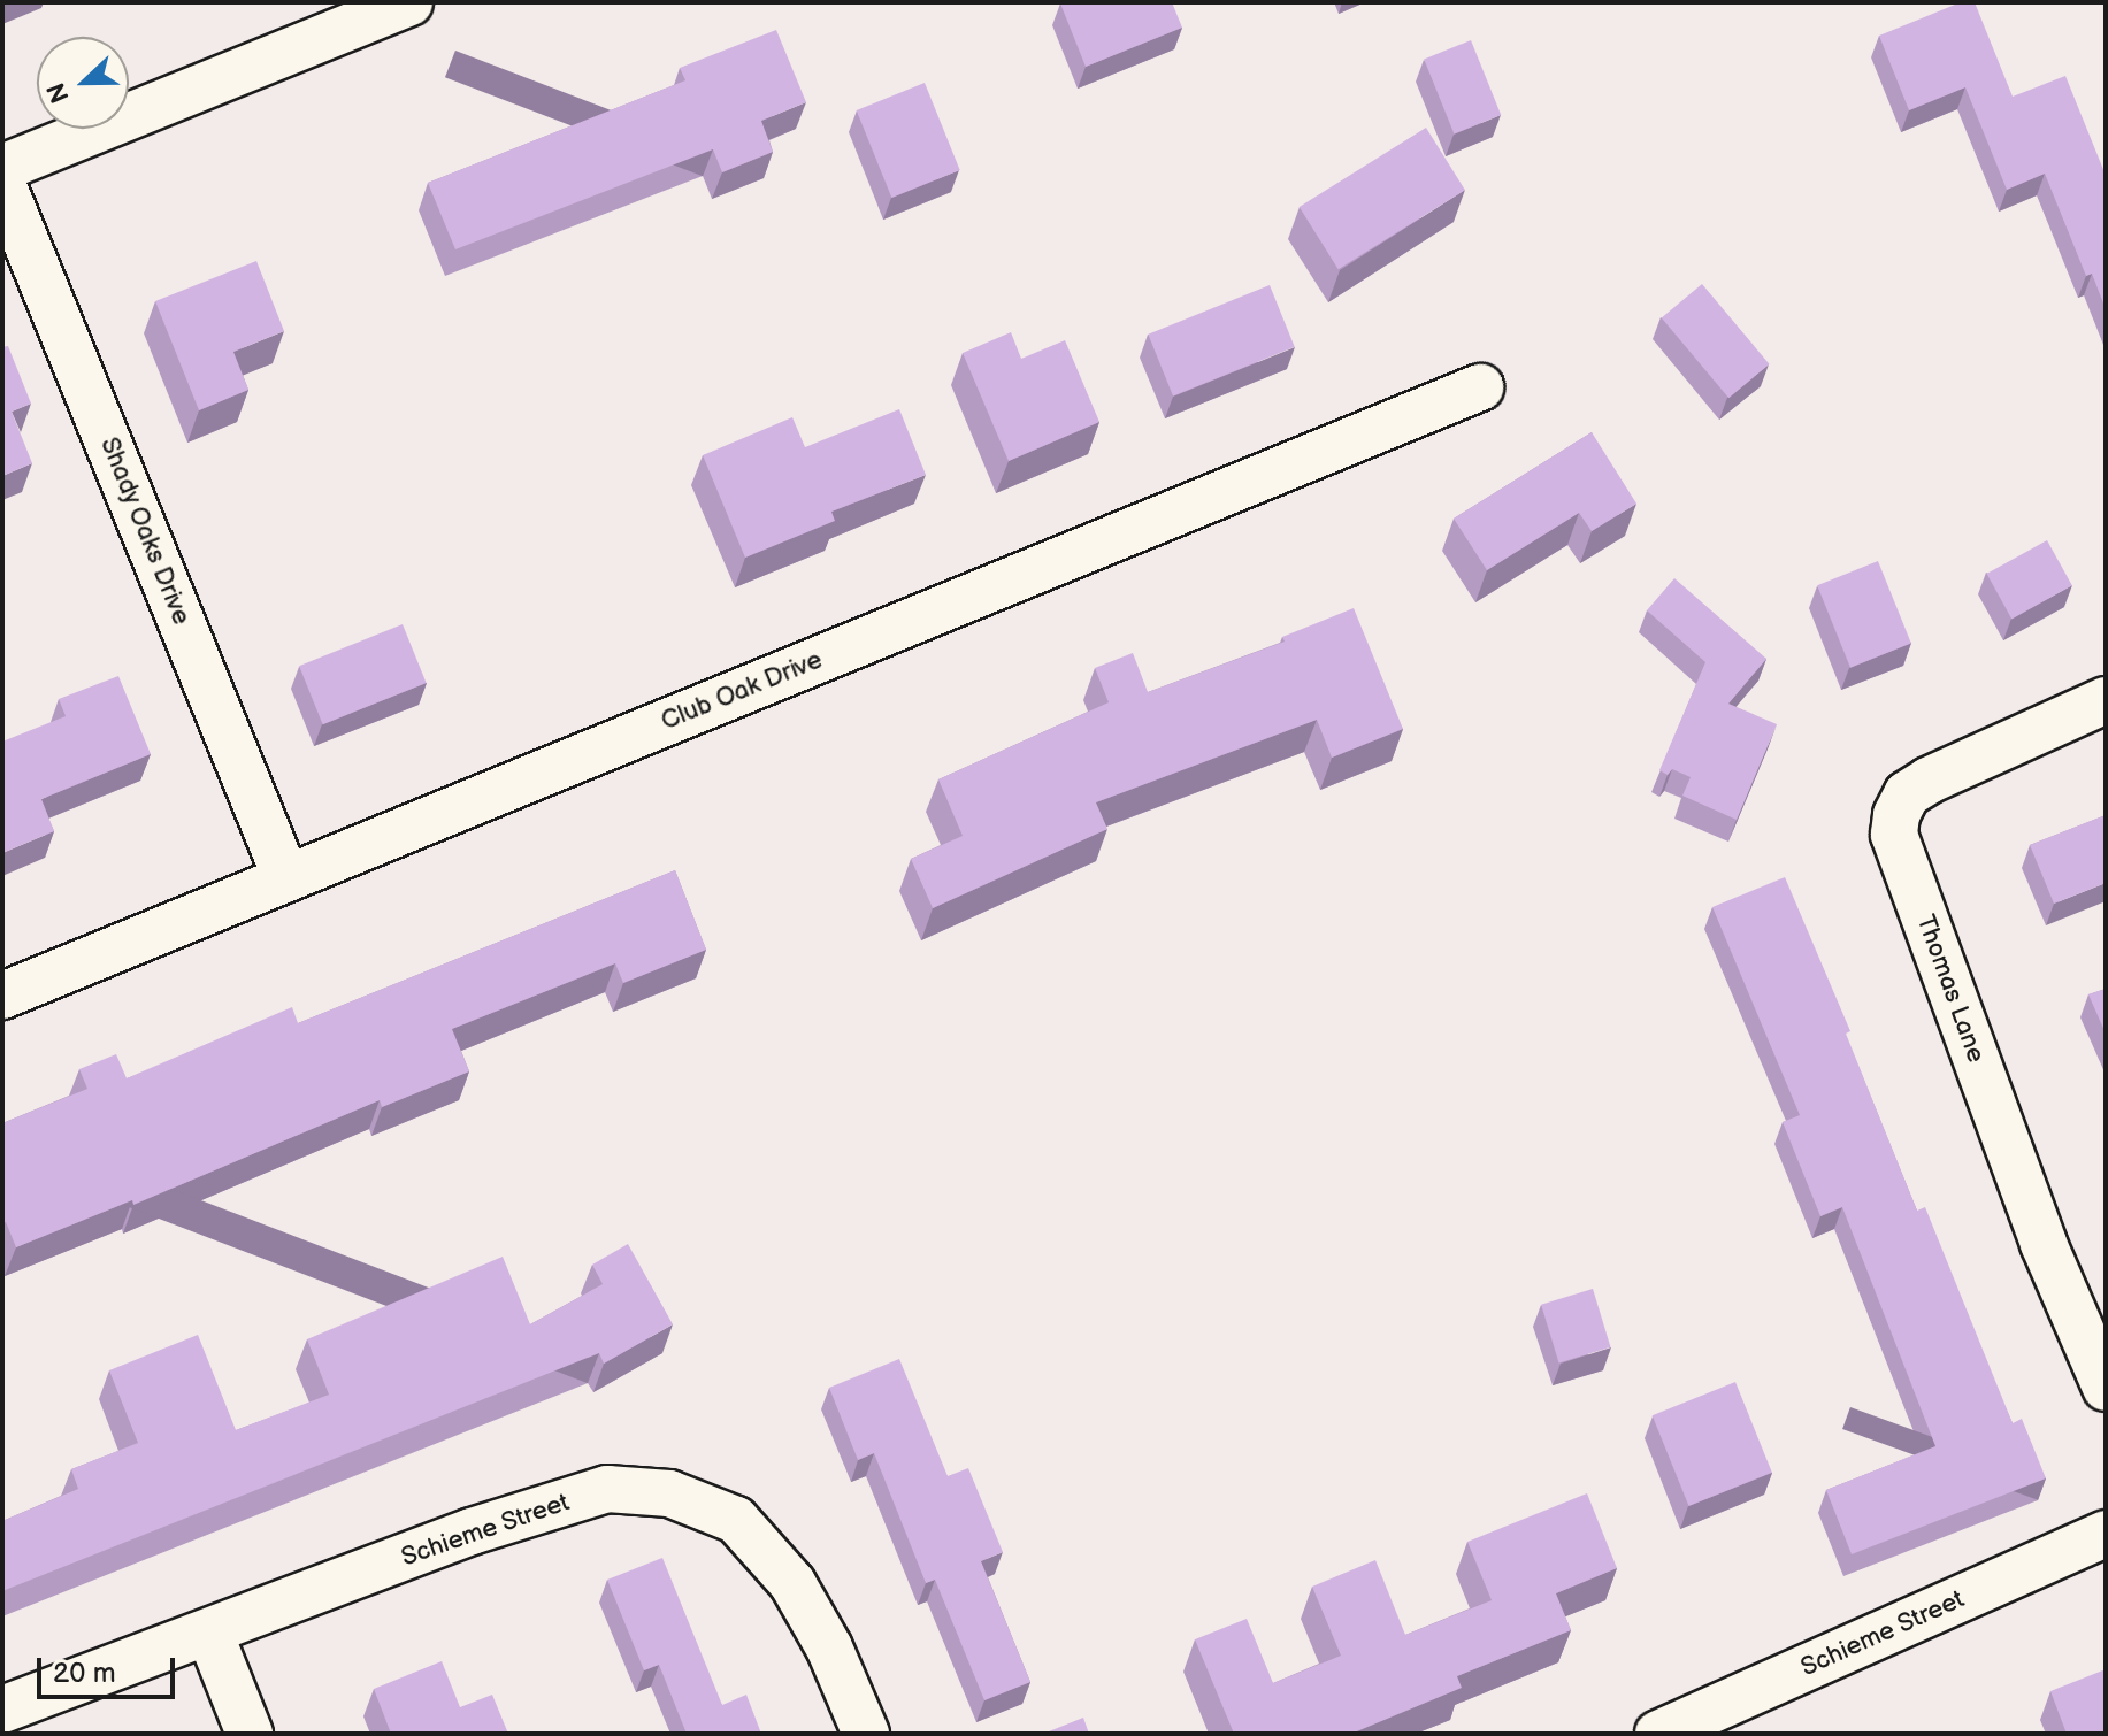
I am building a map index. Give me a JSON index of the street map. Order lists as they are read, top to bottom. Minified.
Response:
{"streets":{"street":["Shady Oaks Drive","Club Oak Drive","Thomas Lane","Schieme Street"]},"crossings":[["Shady Oaks Drive","Club Oak Drive"]],"scale_bar":"20 m","north":"left"}
